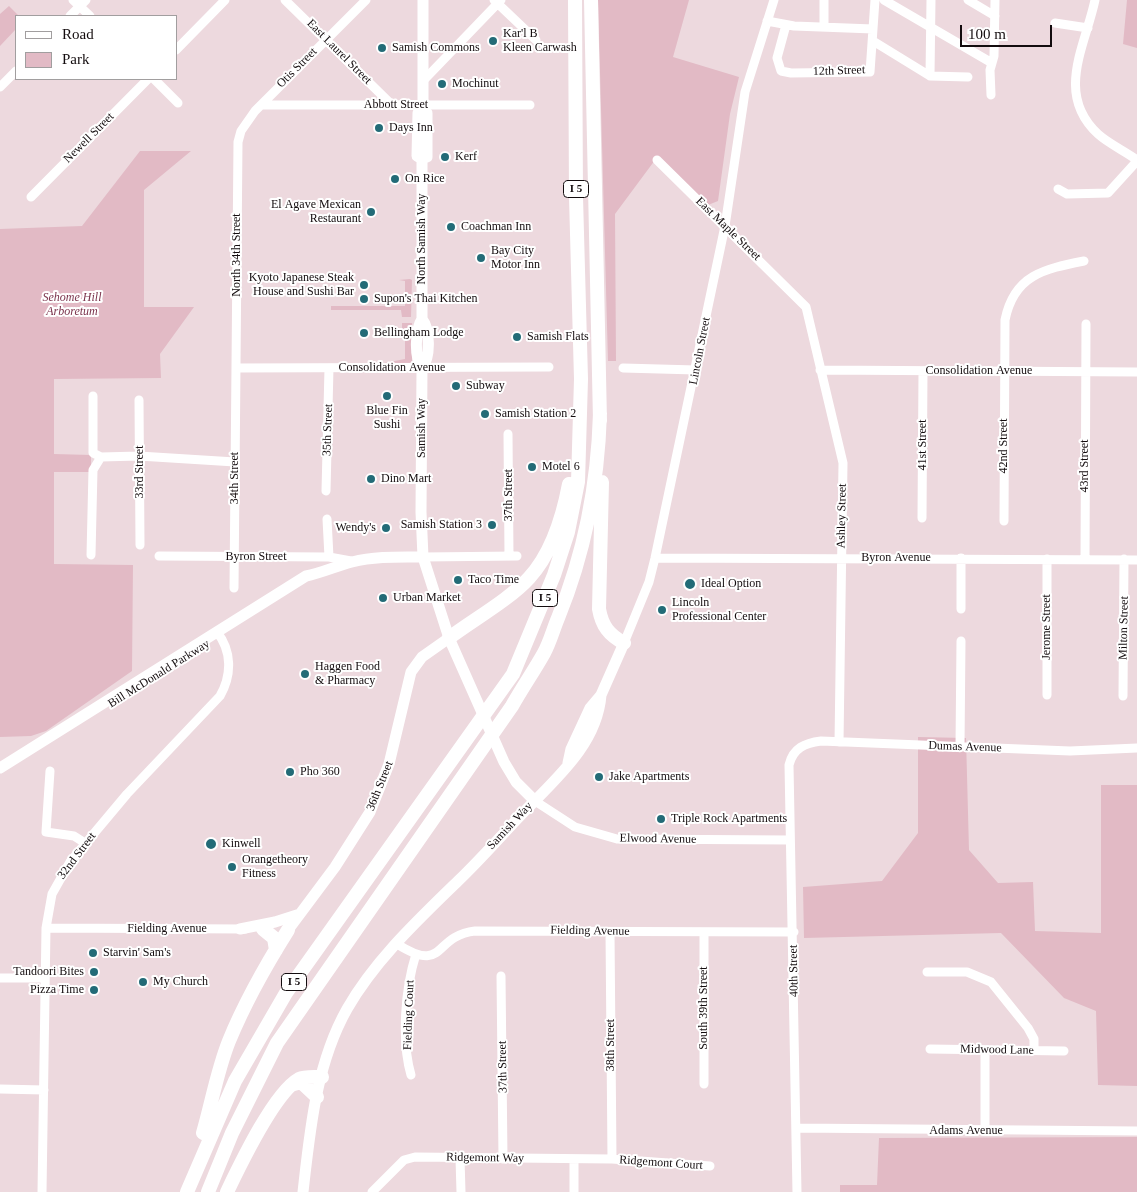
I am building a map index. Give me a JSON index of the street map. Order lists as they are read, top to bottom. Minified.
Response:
{"streets":{"highway":["I 5"],"main road":["North Samish Way","Lincoln Street","Samish Way","Bill McDonald Parkway","36th Street"],"street":["East Laurel Street","Otis Street","12th Street","Abbott Street","Newell Street","East Maple Street","North 34th Street","Consolidation Avenue","35th Street","41st Street","42nd Street","43rd Street","33rd Street","34th Street","37th Street","Ashley Street","Byron Street","Byron Avenue","Jerome Street","Milton Street","Dumas Avenue","Elwood Avenue","32nd Street","Fielding Avenue","40th Street","South 39th Street","Fielding Court","38th Street","Midwood Lane","Adams Avenue","Ridgemont Way","Ridgemont Court"]},"crossings":[["East Laurel Street","Otis Street"],["East Laurel Street","Abbott Street"],["Otis Street","Abbott Street"],["Otis Street","North 34th Street"],["Abbott Street","North Samish Way"],["East Maple Street","Lincoln Street"],["East Maple Street","Ashley Street"],["North Samish Way","Consolidation Avenue"],["North Samish Way","Samish Way"],["North 34th Street","Consolidation Avenue"],["North 34th Street","34th Street"],["Lincoln Street","Samish Way"],["Lincoln Street","Byron Avenue"],["Lincoln Street","Elwood Avenue"],["Consolidation Avenue","Samish Way"],["Consolidation Avenue","35th Street"],["Consolidation Avenue","41st Street"],["Consolidation Avenue","42nd Street"],["Consolidation Avenue","43rd Street"],["Consolidation Avenue","34th Street"],["Consolidation Avenue","Ashley Street"],["Samish Way","Bill McDonald Parkway"],["Samish Way","36th Street"],["Samish Way","Elwood Avenue"],["43rd Street","Byron Avenue"],["34th Street","Byron Street"],["37th Street","Bill McDonald Parkway"],["37th Street","Ridgemont Way"],["Ashley Street","Byron Avenue"],["Ashley Street","Dumas Avenue"],["Byron Street","Bill McDonald Parkway"],["Byron Avenue","Jerome Street"],["Byron Avenue","Milton Street"],["Bill McDonald Parkway","32nd Street"],["Dumas Avenue","40th Street"],["36th Street","Fielding Avenue"],["Elwood Avenue","40th Street"],["32nd Street","Fielding Avenue"],["Fielding Avenue","40th Street"],["Fielding Avenue","South 39th Street"],["Fielding Avenue","Fielding Court"],["Fielding Avenue","38th Street"],["40th Street","Adams Avenue"],["38th Street","Ridgemont Way"],["38th Street","Ridgemont Court"],["Ridgemont Way","Ridgemont Court"]],"parks":["Sehome Hill Arboretum"],"places":["Kar'l B Kleen Carwash","Samish Commons","Mochinut","Days Inn","Kerf","On Rice","El Agave Mexican Restaurant","Coachman Inn","Bay City Motor Inn","Kyoto Japanese Steak House and Sushi Bar","Supon's Thai Kitchen","Bellingham Lodge","Samish Flats","Subway","Blue Fin Sushi","Samish Station 2","Motel 6","Dino Mart","Samish Station 3","Wendy's","Taco Time","Ideal Option","Urban Market","Lincoln Professional Center","Haggen Food & Pharmacy","Pho 360","Jake Apartments","Triple Rock Apartments","Kinwell","Orangetheory Fitness","Starvin' Sam's","Tandoori Bites","My Church","Pizza Time"],"legend":["Road","Park"],"scale_bar":"100 m"}
